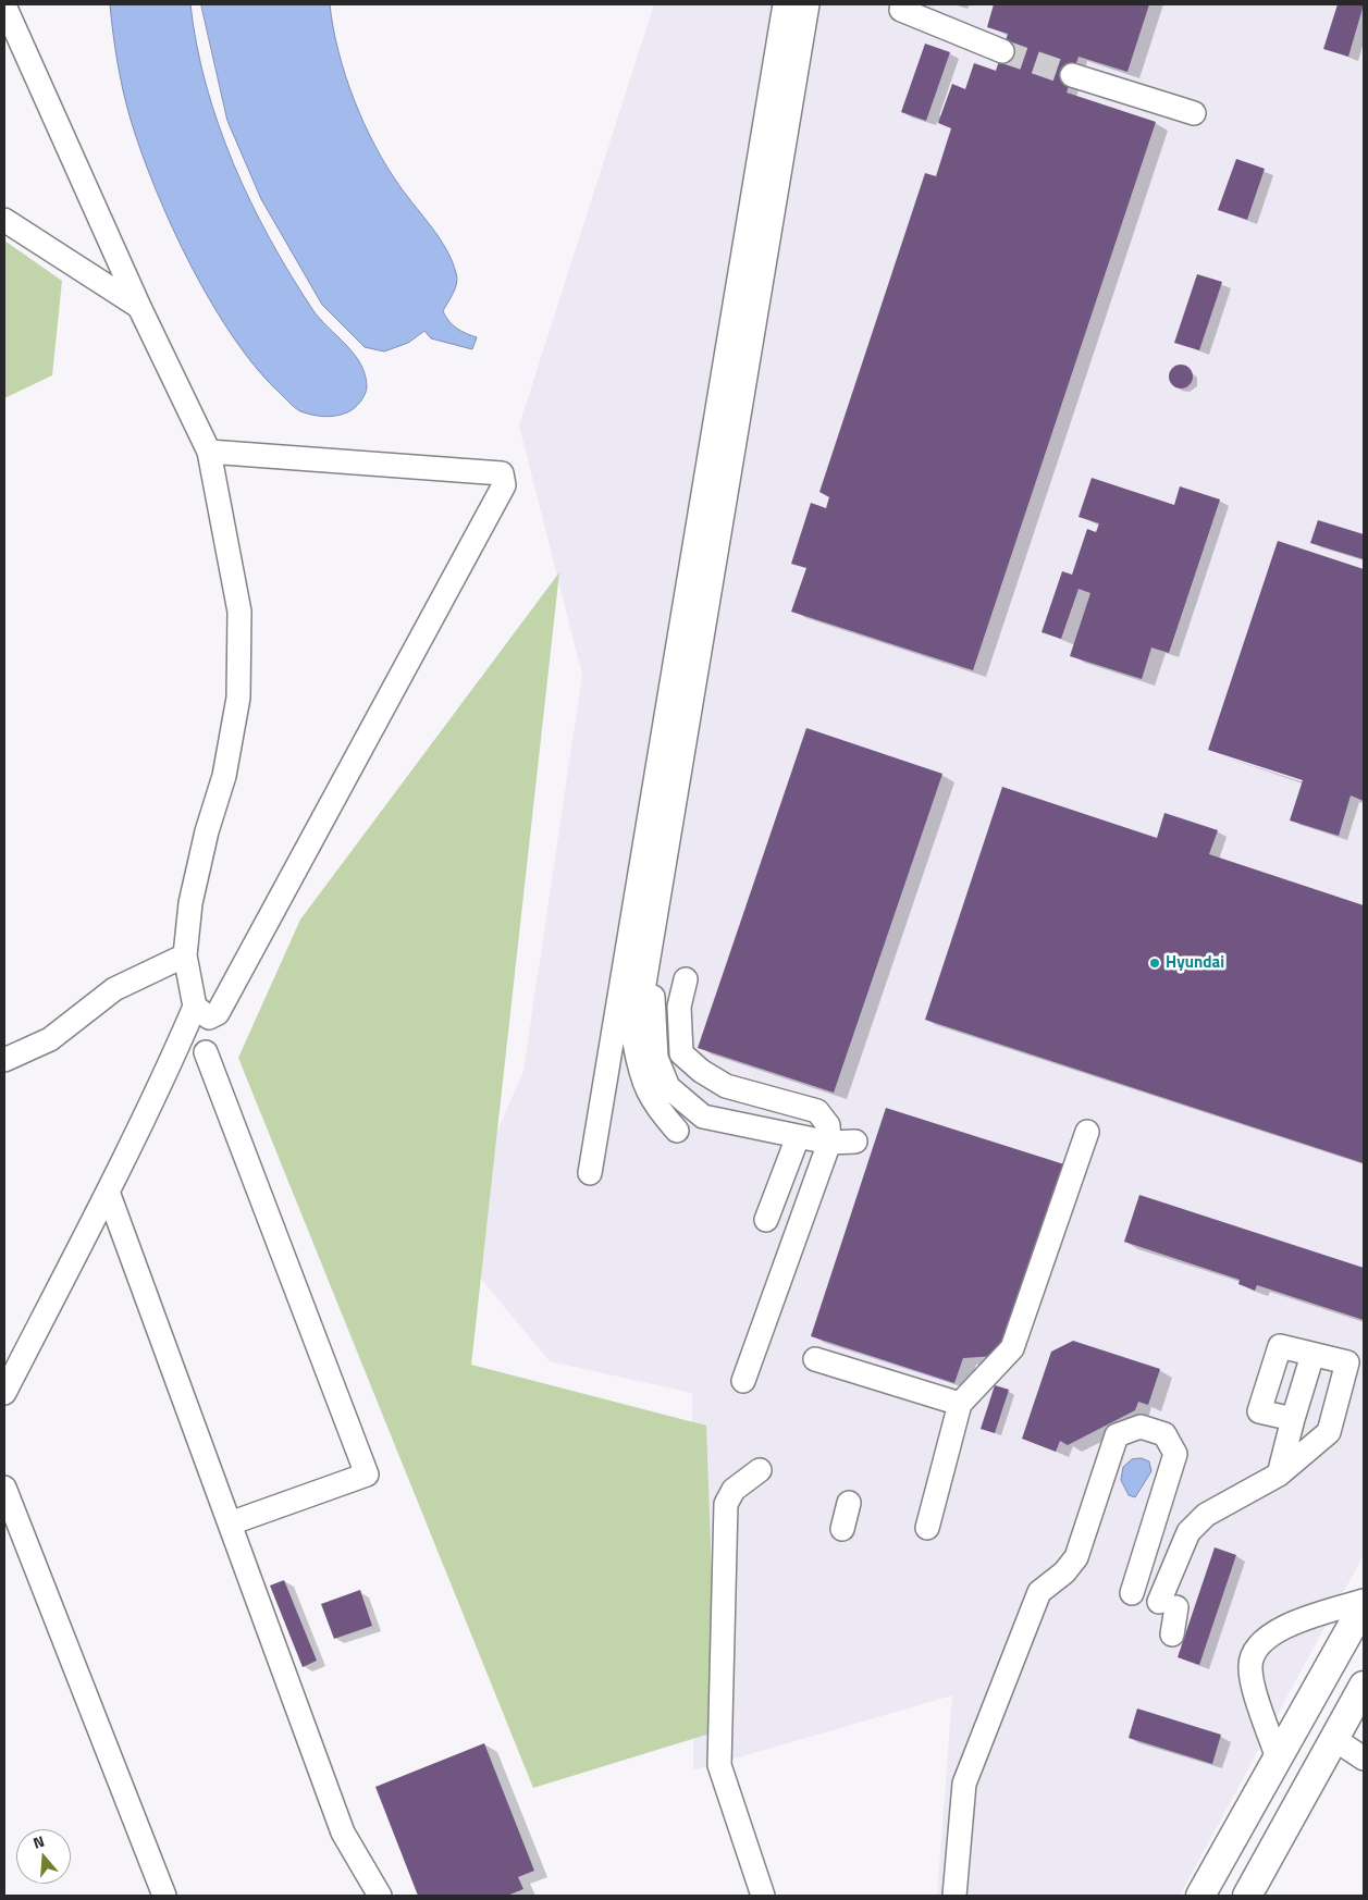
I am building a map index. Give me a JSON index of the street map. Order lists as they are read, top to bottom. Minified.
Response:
{"places":["Hyundai"],"north":"top"}
